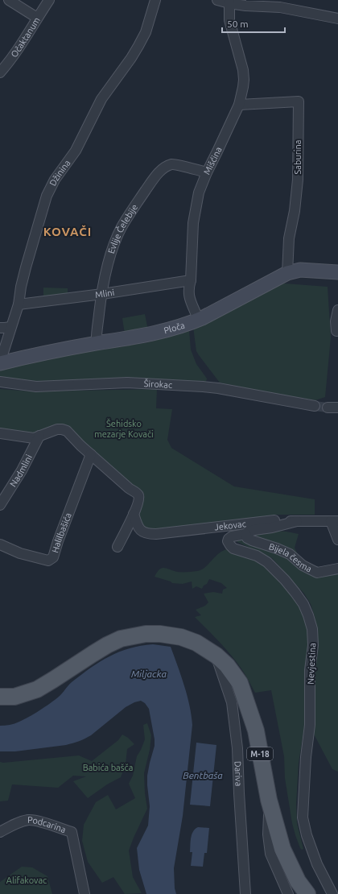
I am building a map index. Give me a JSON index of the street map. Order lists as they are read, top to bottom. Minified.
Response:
{"streets":{"main road":["M-18"],"street":["Očaktanum","Saburina","Mišćina","Džinina","Evlije Čelebije","Mlini","Ploča","Širokac","Nadmlini","Jekovac","Halilbašića","Bijela česma","Nevjestina","Dariva","Podcarina"]},"crossings":[["Saburina","Mišćina"],["Saburina","Ploča"],["Mišćina","Evlije Čelebije"],["Mišćina","Mlini"],["Mišćina","Ploča"],["Džinina","Mlini"],["Džinina","Ploča"],["Evlije Čelebije","Mlini"],["Evlije Čelebije","Ploča"],["Jekovac","Nevjestina"],["Bijela česma","Nevjestina"],["M-18","Dariva"]],"districts":["KOVAČI"],"water":["Miljacka","Bentbaša"],"parks":["Šehidsko mezarje Kovači","Babića bašča","Alifakovac"],"scale_bar":"50 m"}
